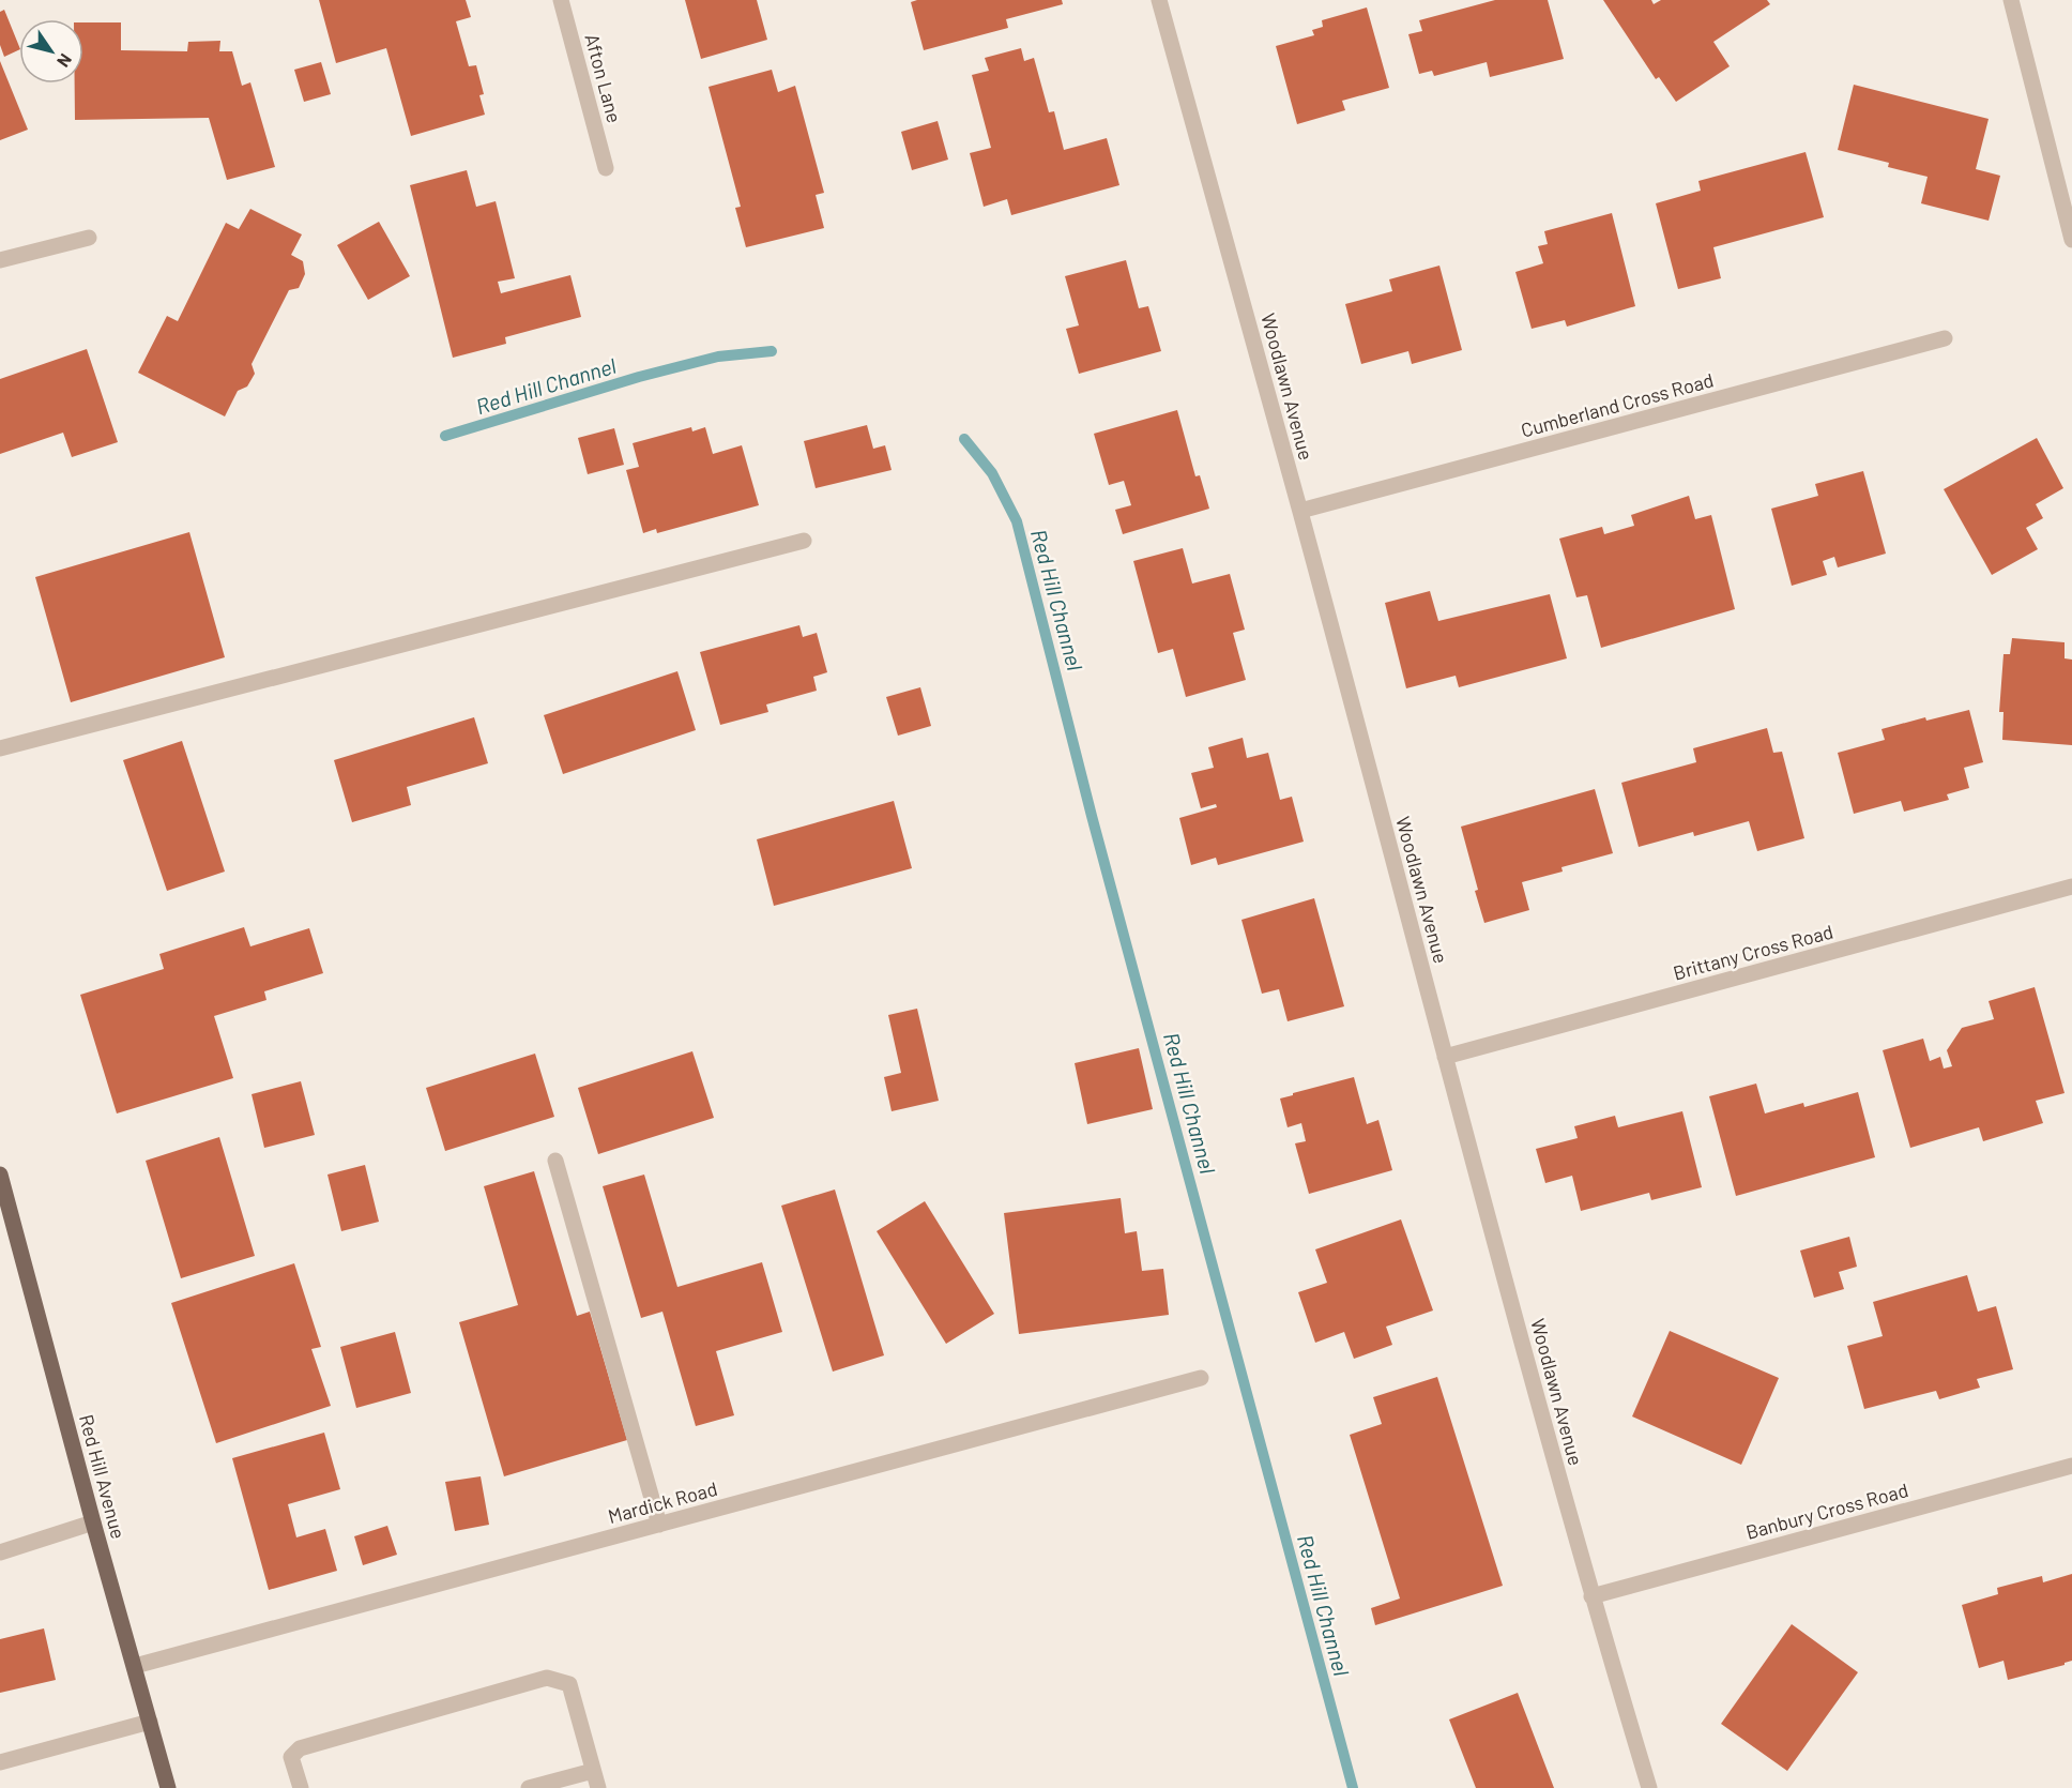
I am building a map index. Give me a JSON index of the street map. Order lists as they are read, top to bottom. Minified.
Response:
{"streets":{"main road":["Red Hill Avenue"],"street":["Afton Lane","Woodlawn Avenue","Cumberland Cross Road","Brittany Cross Road","Mardick Road","Banbury Cross Road"]},"crossings":[["Woodlawn Avenue","Cumberland Cross Road"],["Woodlawn Avenue","Brittany Cross Road"],["Woodlawn Avenue","Banbury Cross Road"],["Red Hill Avenue","Mardick Road"]],"water":["Red Hill Channel"],"north":"bottom right"}
